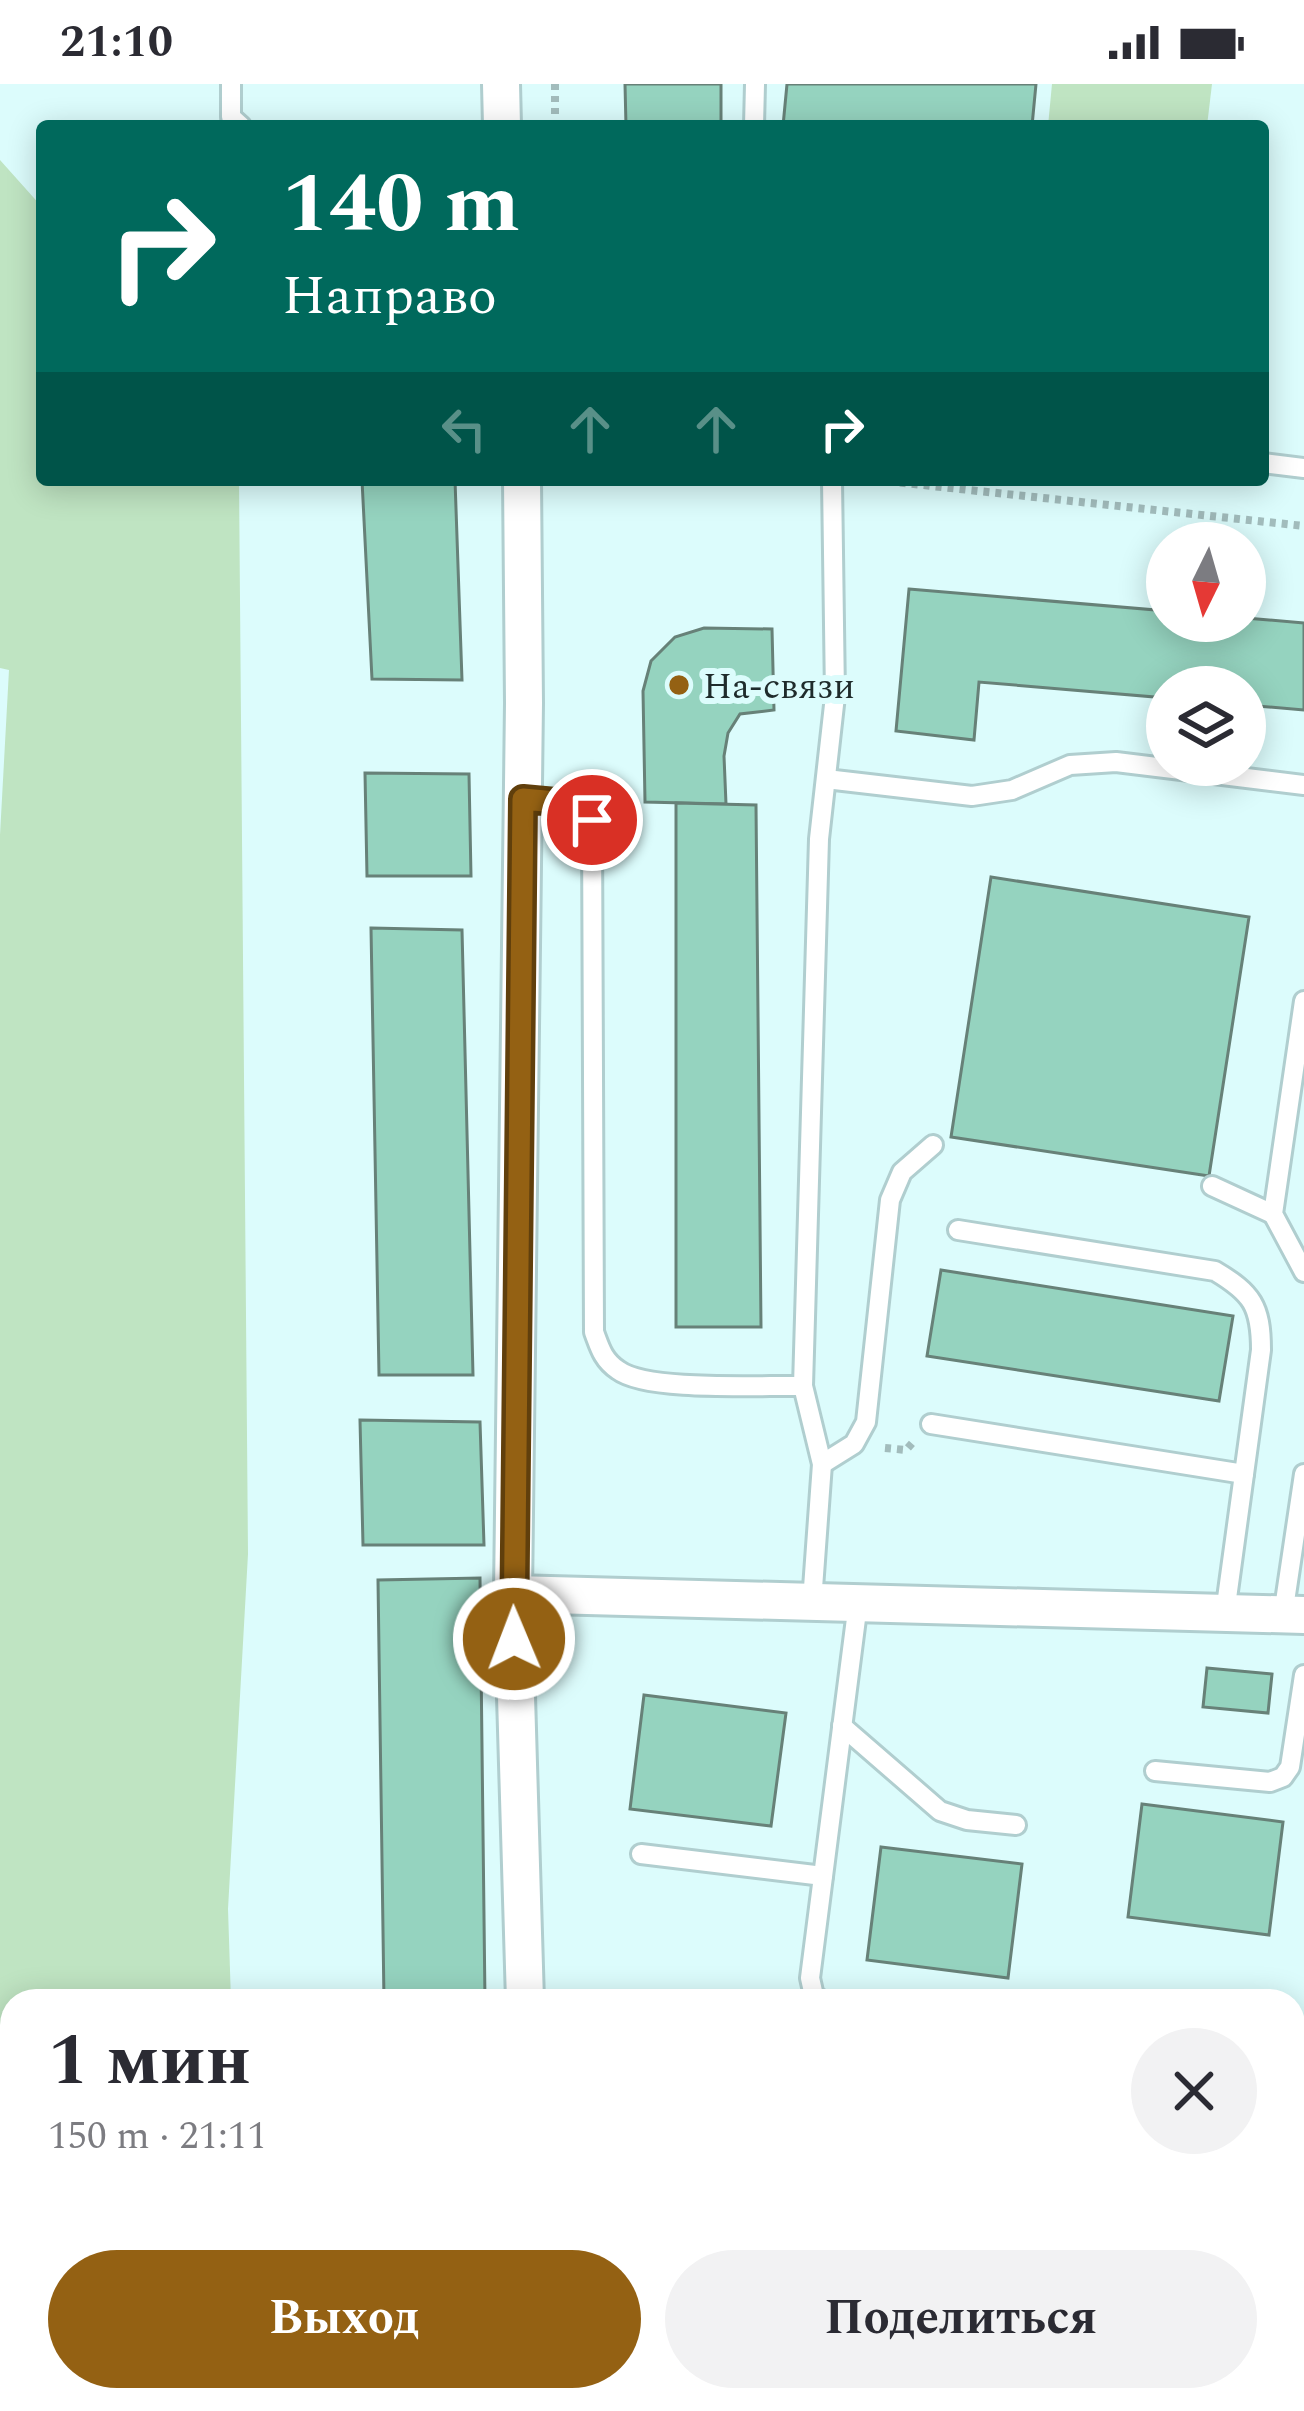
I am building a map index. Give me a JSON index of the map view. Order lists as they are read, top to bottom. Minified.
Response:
{"places":["На-связи"],"north":"bottom","page":{"status":"21:10","turn":["140 m","Направо"],"heading":["1 мин","150 m · 21:11"],"buttons":["Выход","Поделиться"]}}
